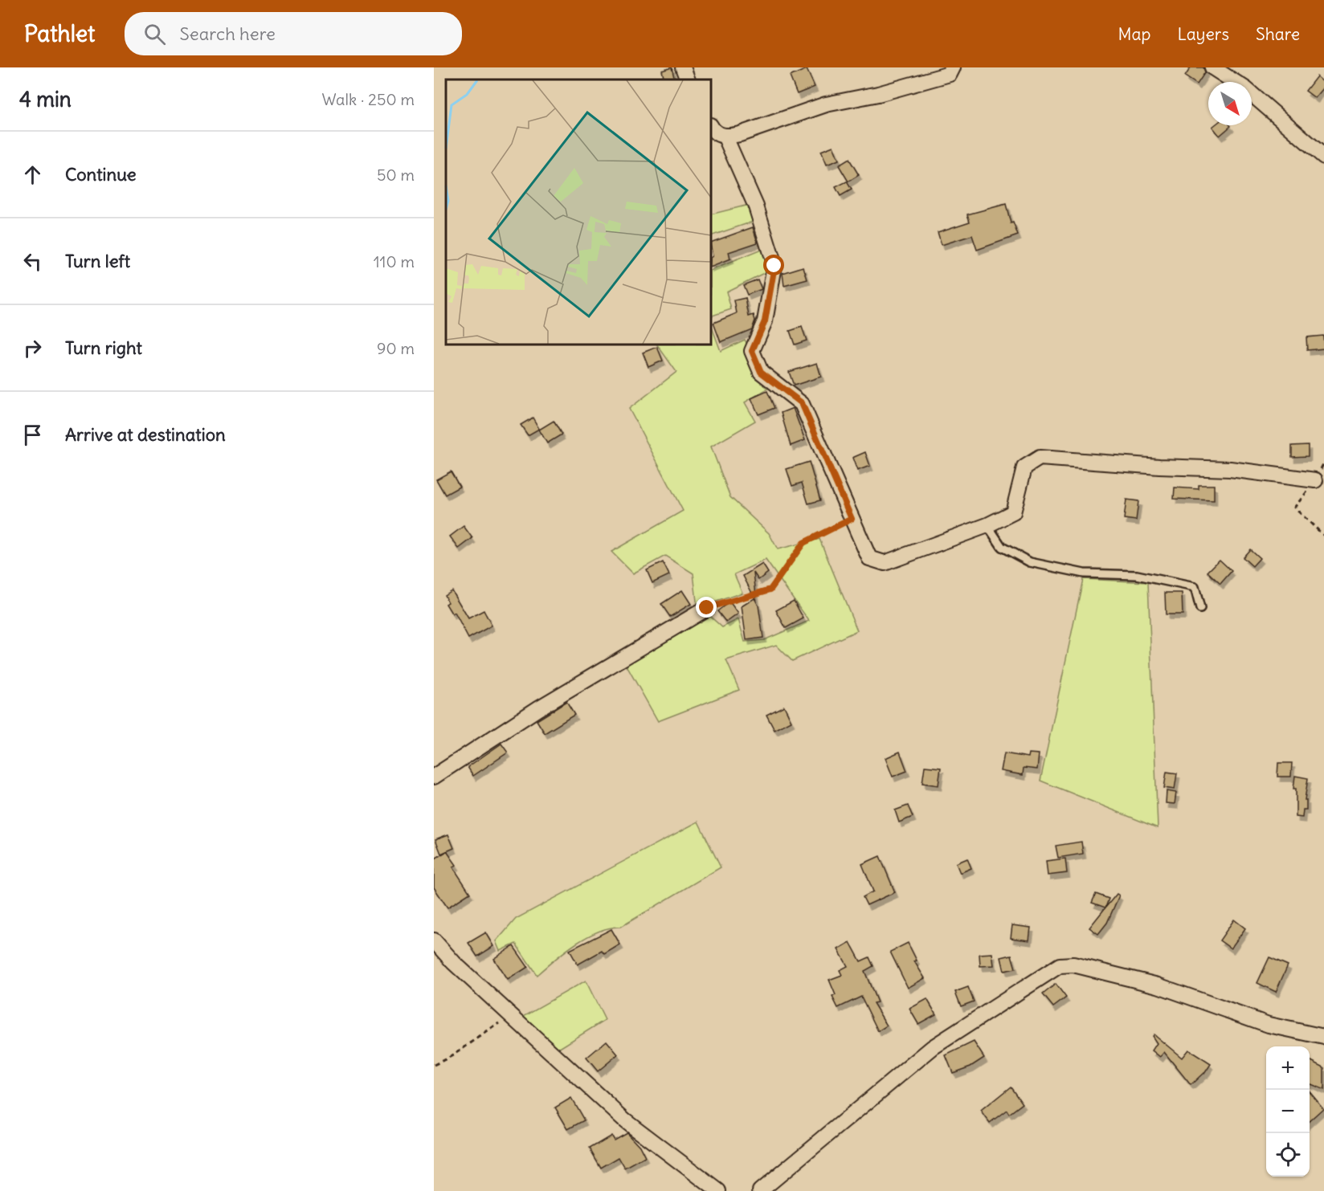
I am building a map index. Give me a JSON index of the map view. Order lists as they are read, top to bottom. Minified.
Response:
{"north":"bottom right","page":{"header":"Pathlet","search":"Search here","nav":["Map","Layers","Share"],"heading":["4 min","Walk · 250 m"],"list":[["Continue","50 m"],["Turn left","110 m"],["Turn right","90 m"],"Arrive at destination"],"map_buttons":["+","−"]}}
